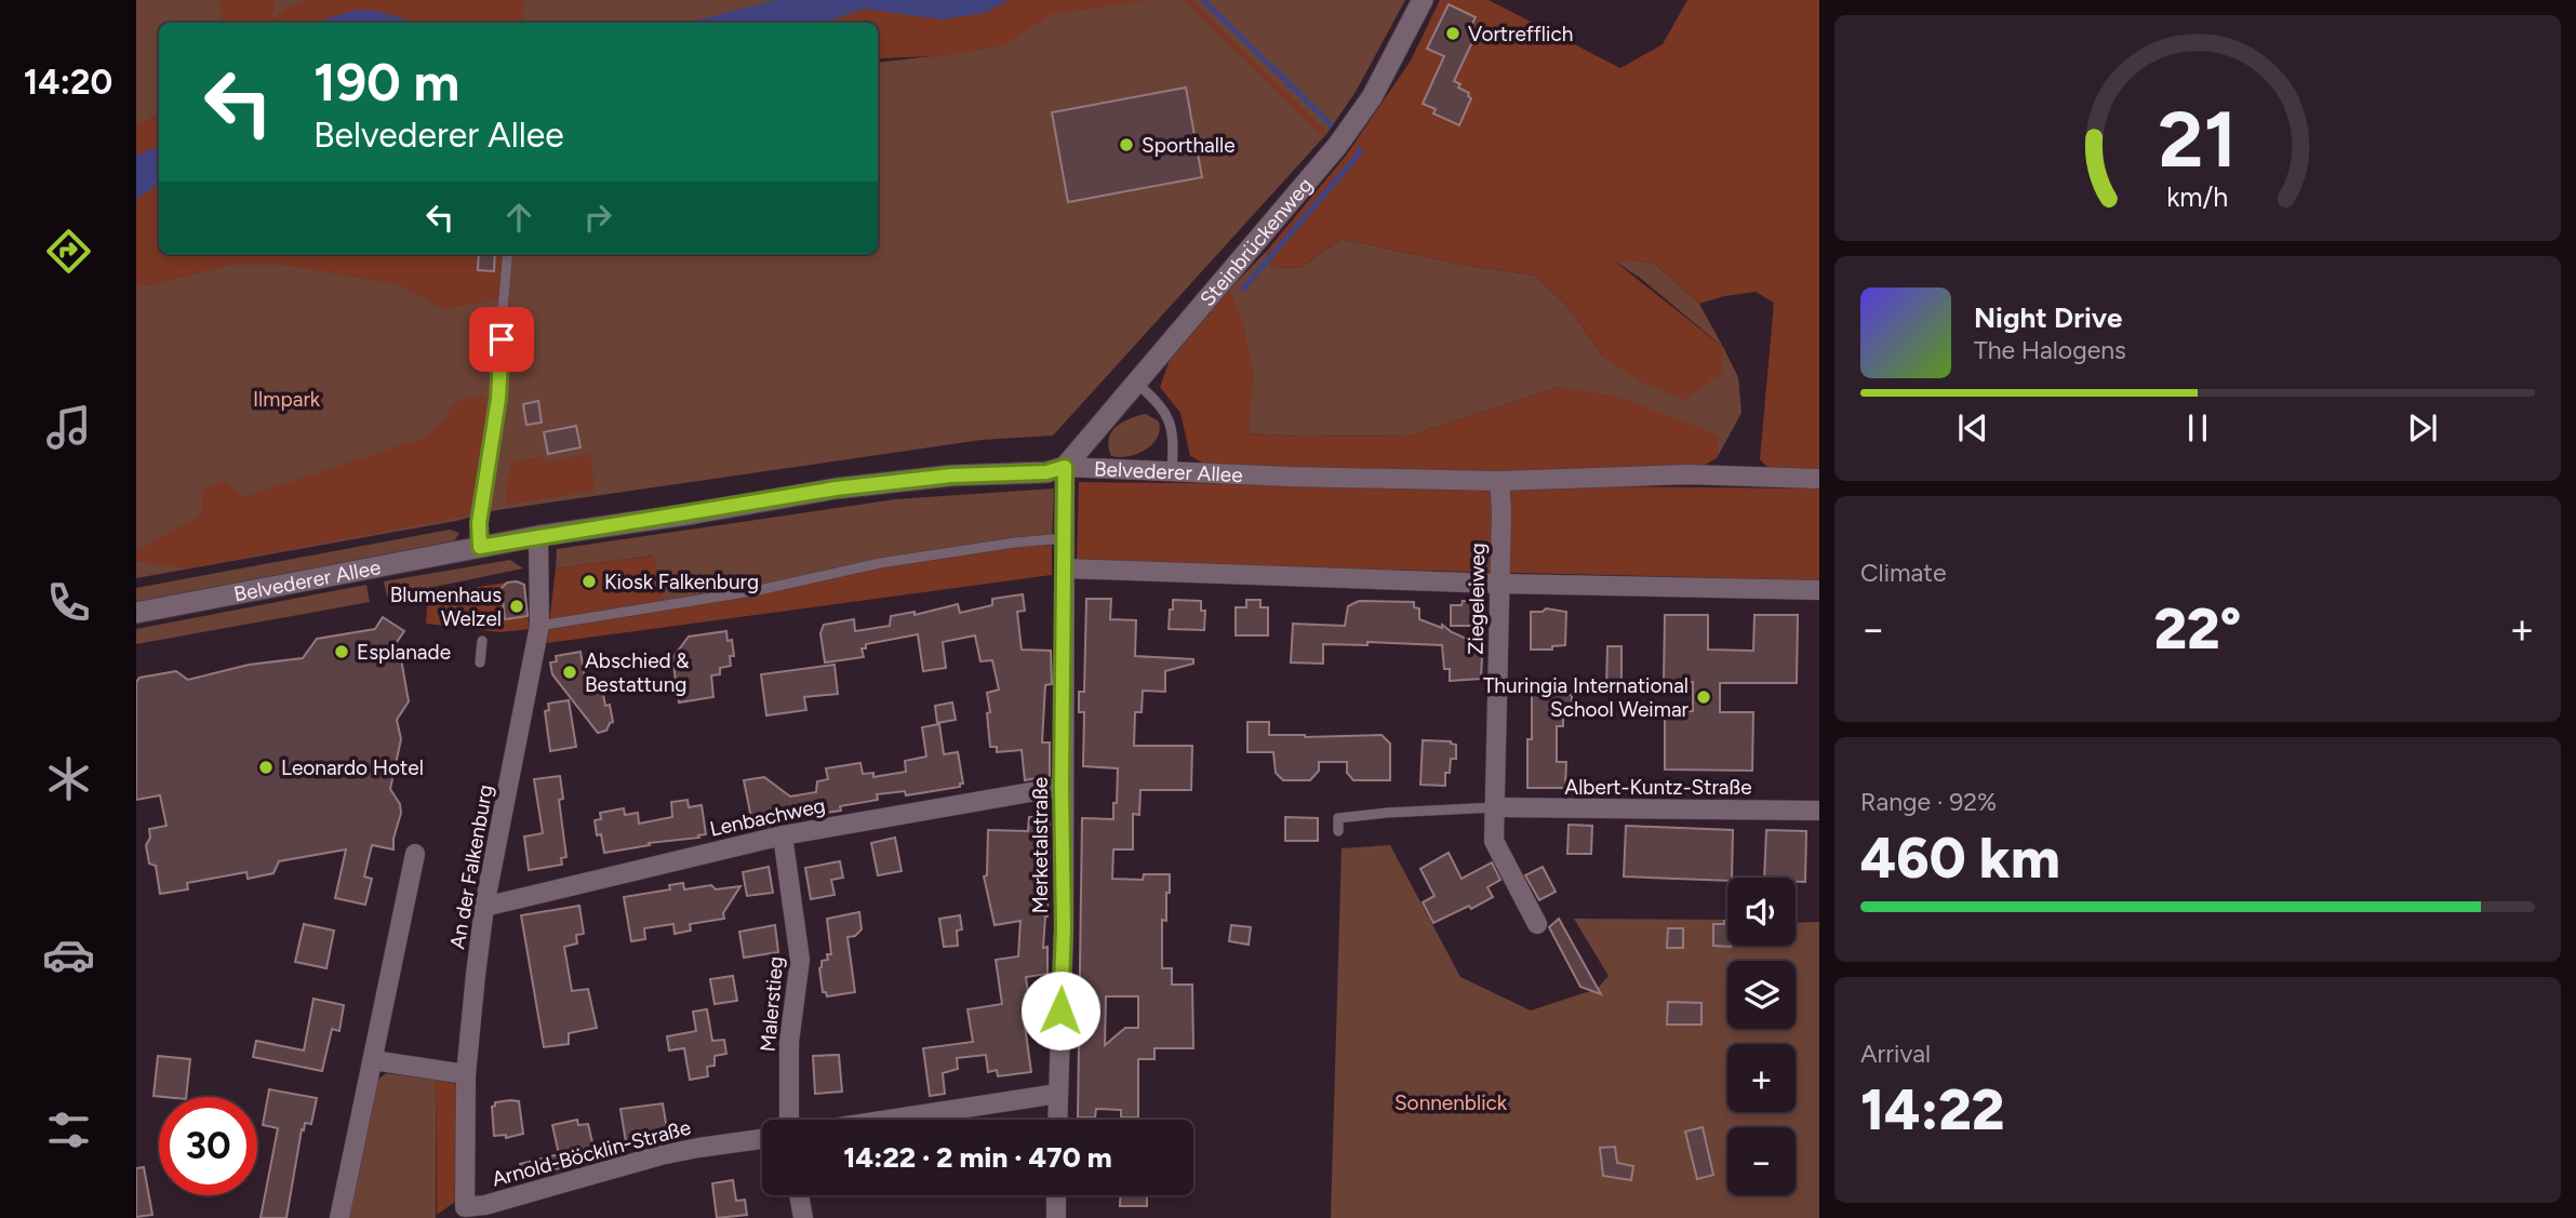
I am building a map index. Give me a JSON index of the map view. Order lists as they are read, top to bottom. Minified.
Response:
{"streets":{"street":["Steinbrückenweg","Belvederer Allee","Ziegeleiweg","Albert-Kuntz-Straße","Lenbachweg","Merketalstraße","An der Falkenburg","Malerstieg","Arnold-Böcklin-Straße"]},"crossings":[["Steinbrückenweg","Belvederer Allee"],["Steinbrückenweg","Merketalstraße"],["Belvederer Allee","Ziegeleiweg"],["Belvederer Allee","Merketalstraße"],["Belvederer Allee","An der Falkenburg"],["Ziegeleiweg","Albert-Kuntz-Straße"],["Lenbachweg","Merketalstraße"],["Lenbachweg","An der Falkenburg"],["Lenbachweg","Malerstieg"],["An der Falkenburg","Arnold-Böcklin-Straße"]],"parks":["Ilmpark","Sonnenblick"],"places":["Vortrefflich","Sporthalle","Kiosk Falkenburg","Blumenhaus Welzel","Esplanade","Abschied & Bestattung","Thuringia International School Weimar","Leonardo Hotel"],"page":{"tabs":"14:20","turn":["190 m","Belvederer Allee"],"song":["Night Drive","The Halogens"],"tile":["Climate",["Range · 92%","460 km"],["Arrival","14:22"]],"heat":["−","22°","+"],"map_buttons":["+","−"],"limit":"30","trip":"14:22 · 2 min · 470 m","gauge":["21","km/h"]}}
